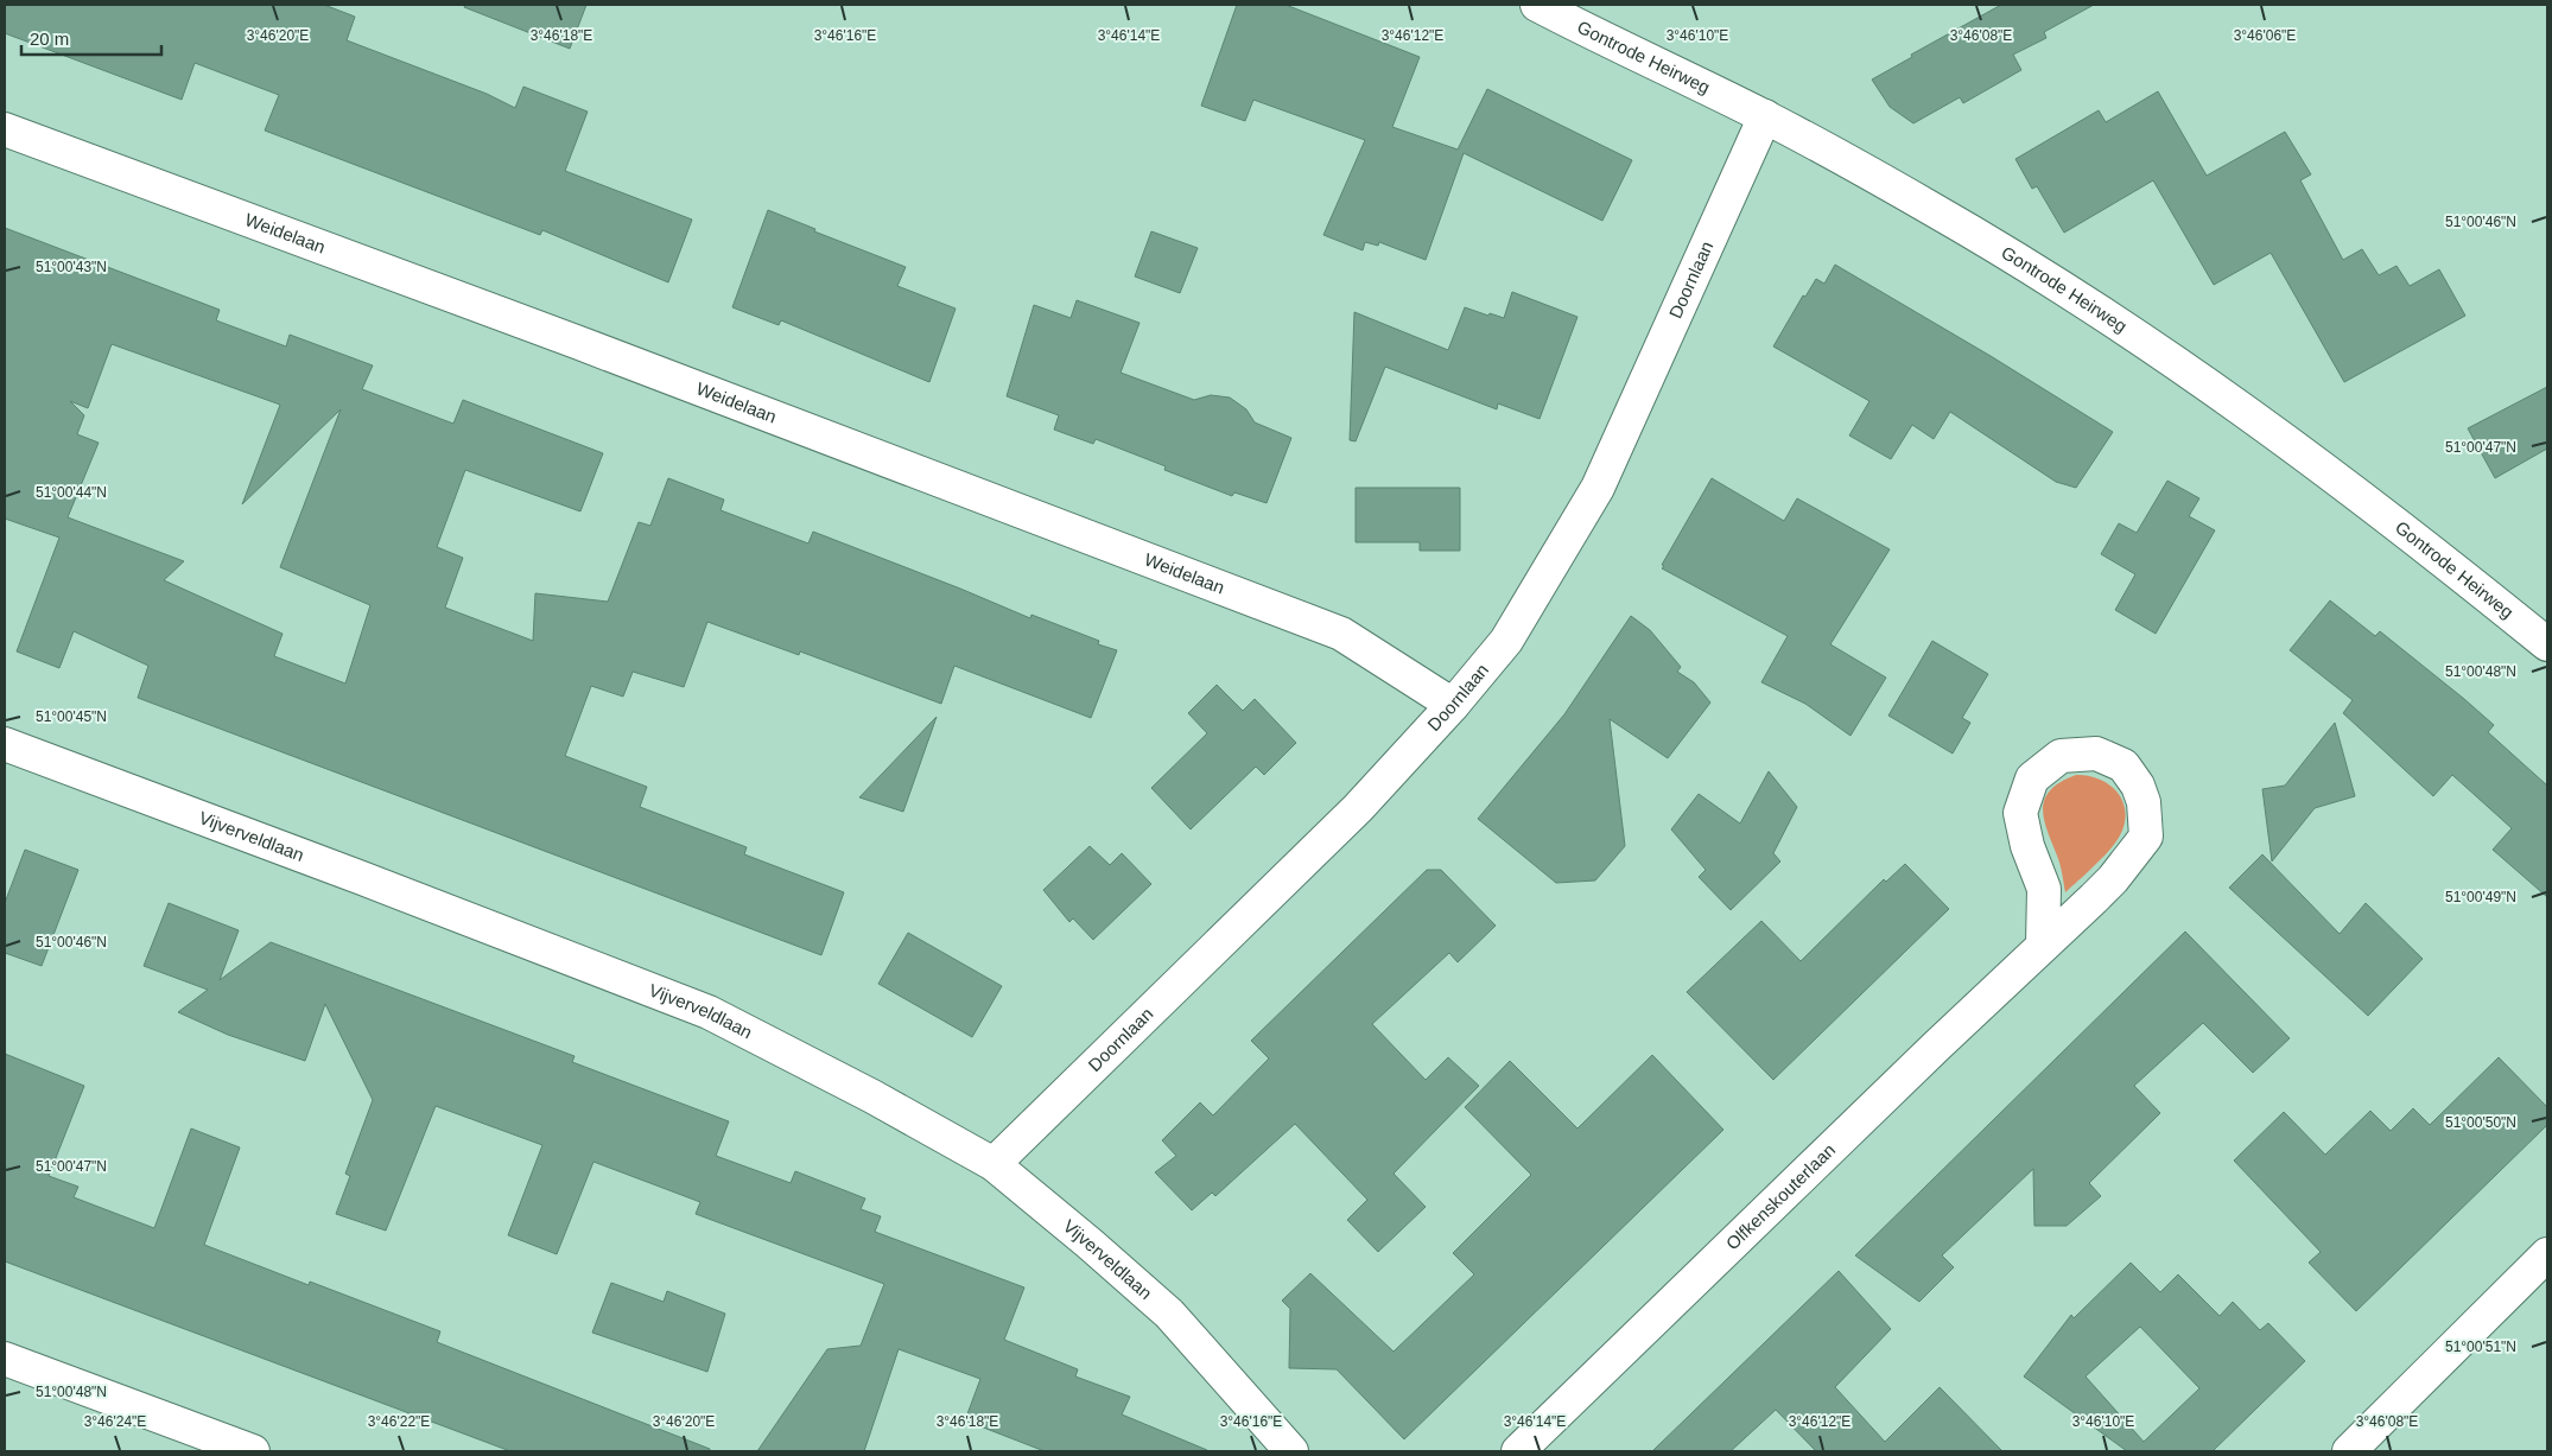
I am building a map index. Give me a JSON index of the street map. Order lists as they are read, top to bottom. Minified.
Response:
{"streets":{"street":["Gontrode Heirweg","Weidelaan","Doornlaan","Vijverveldlaan","Olfkenskouterlaan"]},"crossings":[["Gontrode Heirweg","Doornlaan"],["Weidelaan","Doornlaan"],["Doornlaan","Vijverveldlaan"]],"scale_bar":"20 m","coordinates":["3°46'20\"E","3°46'18\"E","3°46'16\"E","3°46'14\"E","3°46'12\"E","3°46'10\"E","3°46'08\"E","3°46'06\"E","51°00'46\"N","51°00'43\"N","51°00'47\"N","51°00'44\"N","51°00'48\"N","51°00'45\"N","51°00'49\"N","51°00'50\"N","51°00'51\"N","3°46'24\"E","3°46'22\"E"]}
